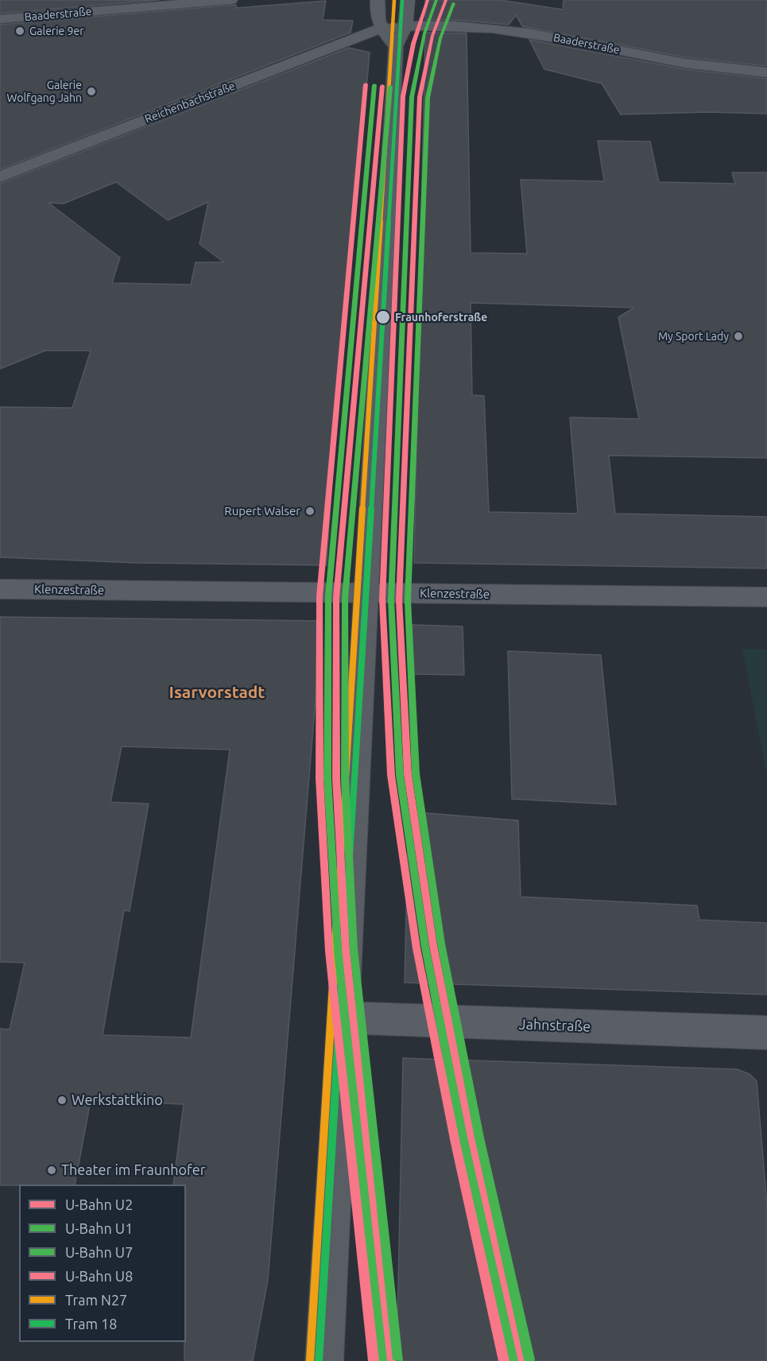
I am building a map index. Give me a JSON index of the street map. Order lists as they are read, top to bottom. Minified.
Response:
{"streets":{"street":["Baaderstraße","Reichenbachstraße","Klenzestraße","Jahnstraße"]},"districts":["Isarvorstadt"],"places":["Galerie 9er","Galerie Wolfgang Jahn","Fraunhoferstraße","My Sport Lady","Rupert Walser","Werkstattkino","Theater im Fraunhofer"],"lines":["metro line U2","metro line U1","metro line U8","tram line N27","tram line 18","metro line U7"],"legend":["U-Bahn U2","U-Bahn U1","U-Bahn U7","U-Bahn U8","Tram N27","Tram 18"]}
